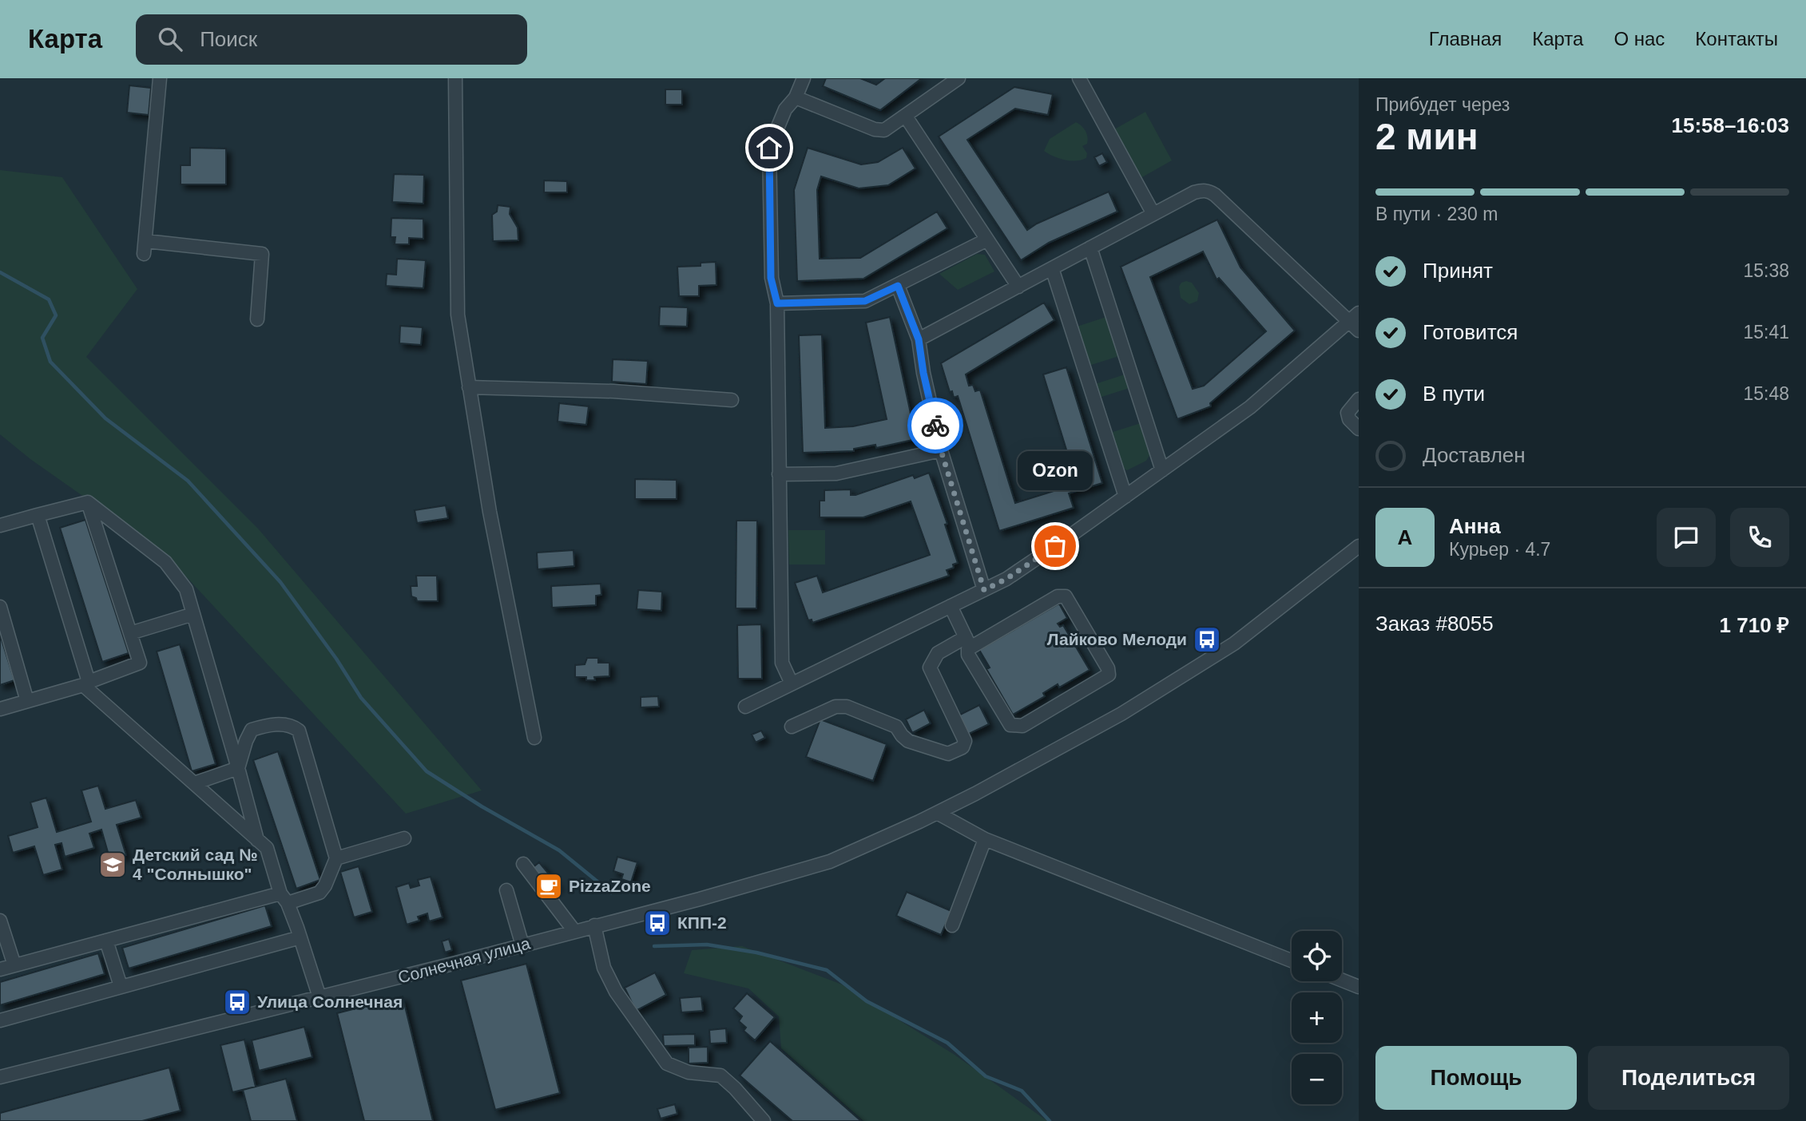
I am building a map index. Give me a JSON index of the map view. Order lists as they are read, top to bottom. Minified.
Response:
{"streets":{"street":["Солнечная улица"]},"places":{"other":["Ozon"],"bus stop":["Лайково Мелоди","КПП-2","Улица Солнечная"],"school or university":["Детский сад № 4 \"Солнышко\""],"cafe":["PizzaZone"]},"page":{"header":"Карта","search":"Поиск","nav":["Главная","Карта","О нас","Контакты"],"heading":["2 мин","Прибудет через","15:58–16:03"],"panel":["Анна","Курьер · 4.7","Заказ #8055","1 710 ₽"],"bar":"В пути · 230 m","list":[["Принят","15:38"],["Готовится","15:41"],["В пути","15:48"],"Доставлен"],"bubble":"Ozon","round":"А","map_buttons":["+","−"],"buttons":["Помощь","Поделиться"]}}
